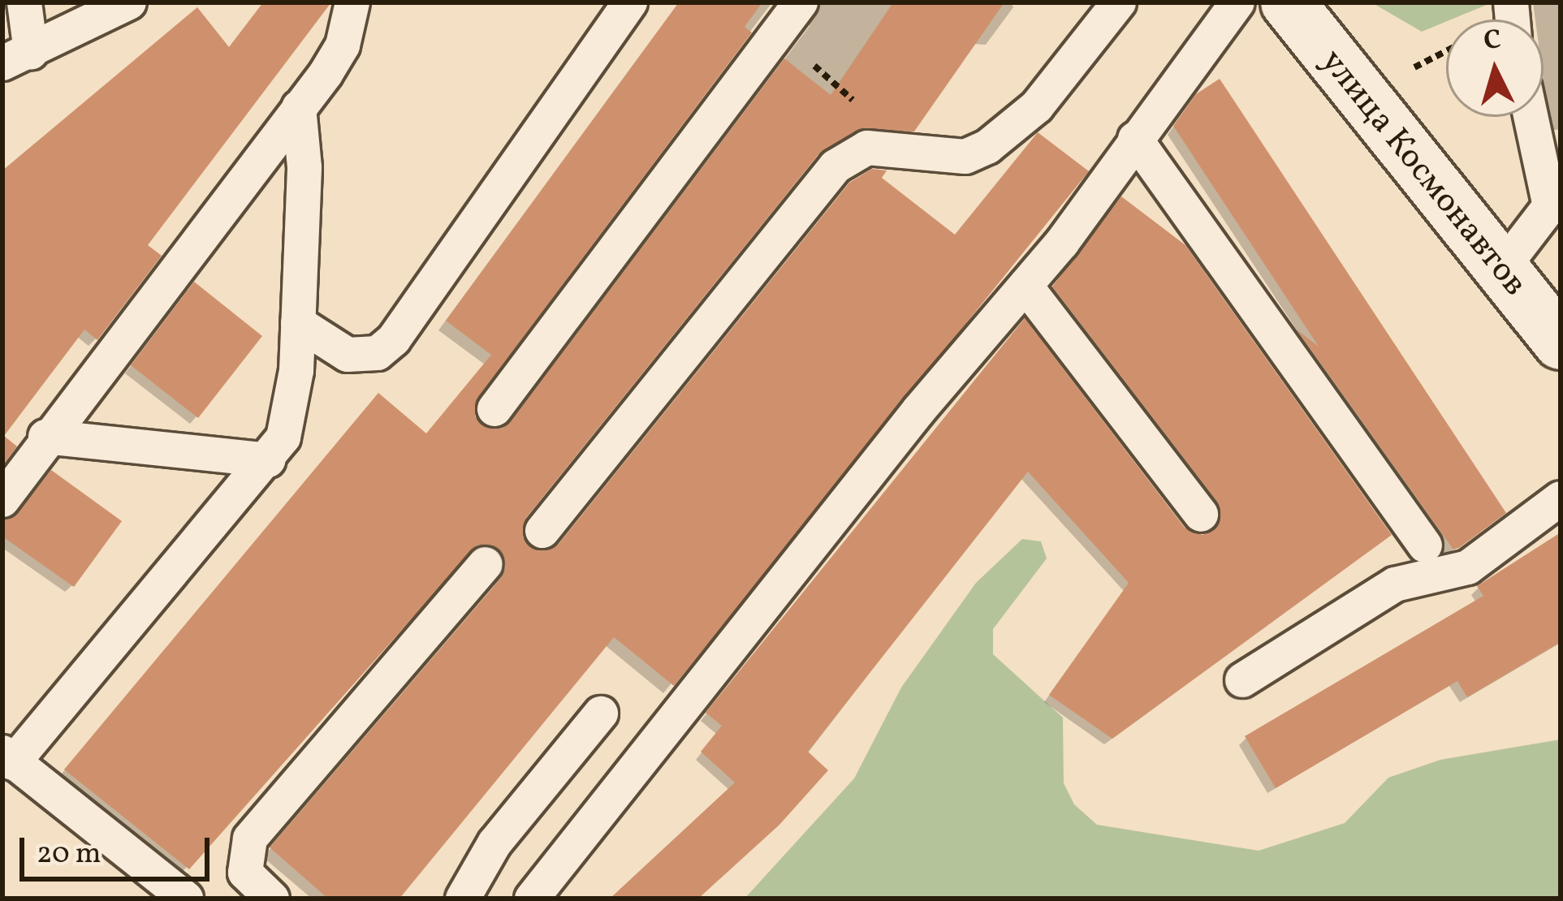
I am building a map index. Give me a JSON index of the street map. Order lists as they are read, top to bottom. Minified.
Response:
{"streets":{"main road":["улица Космонавтов"]},"scale_bar":"20 m","north":"top"}
